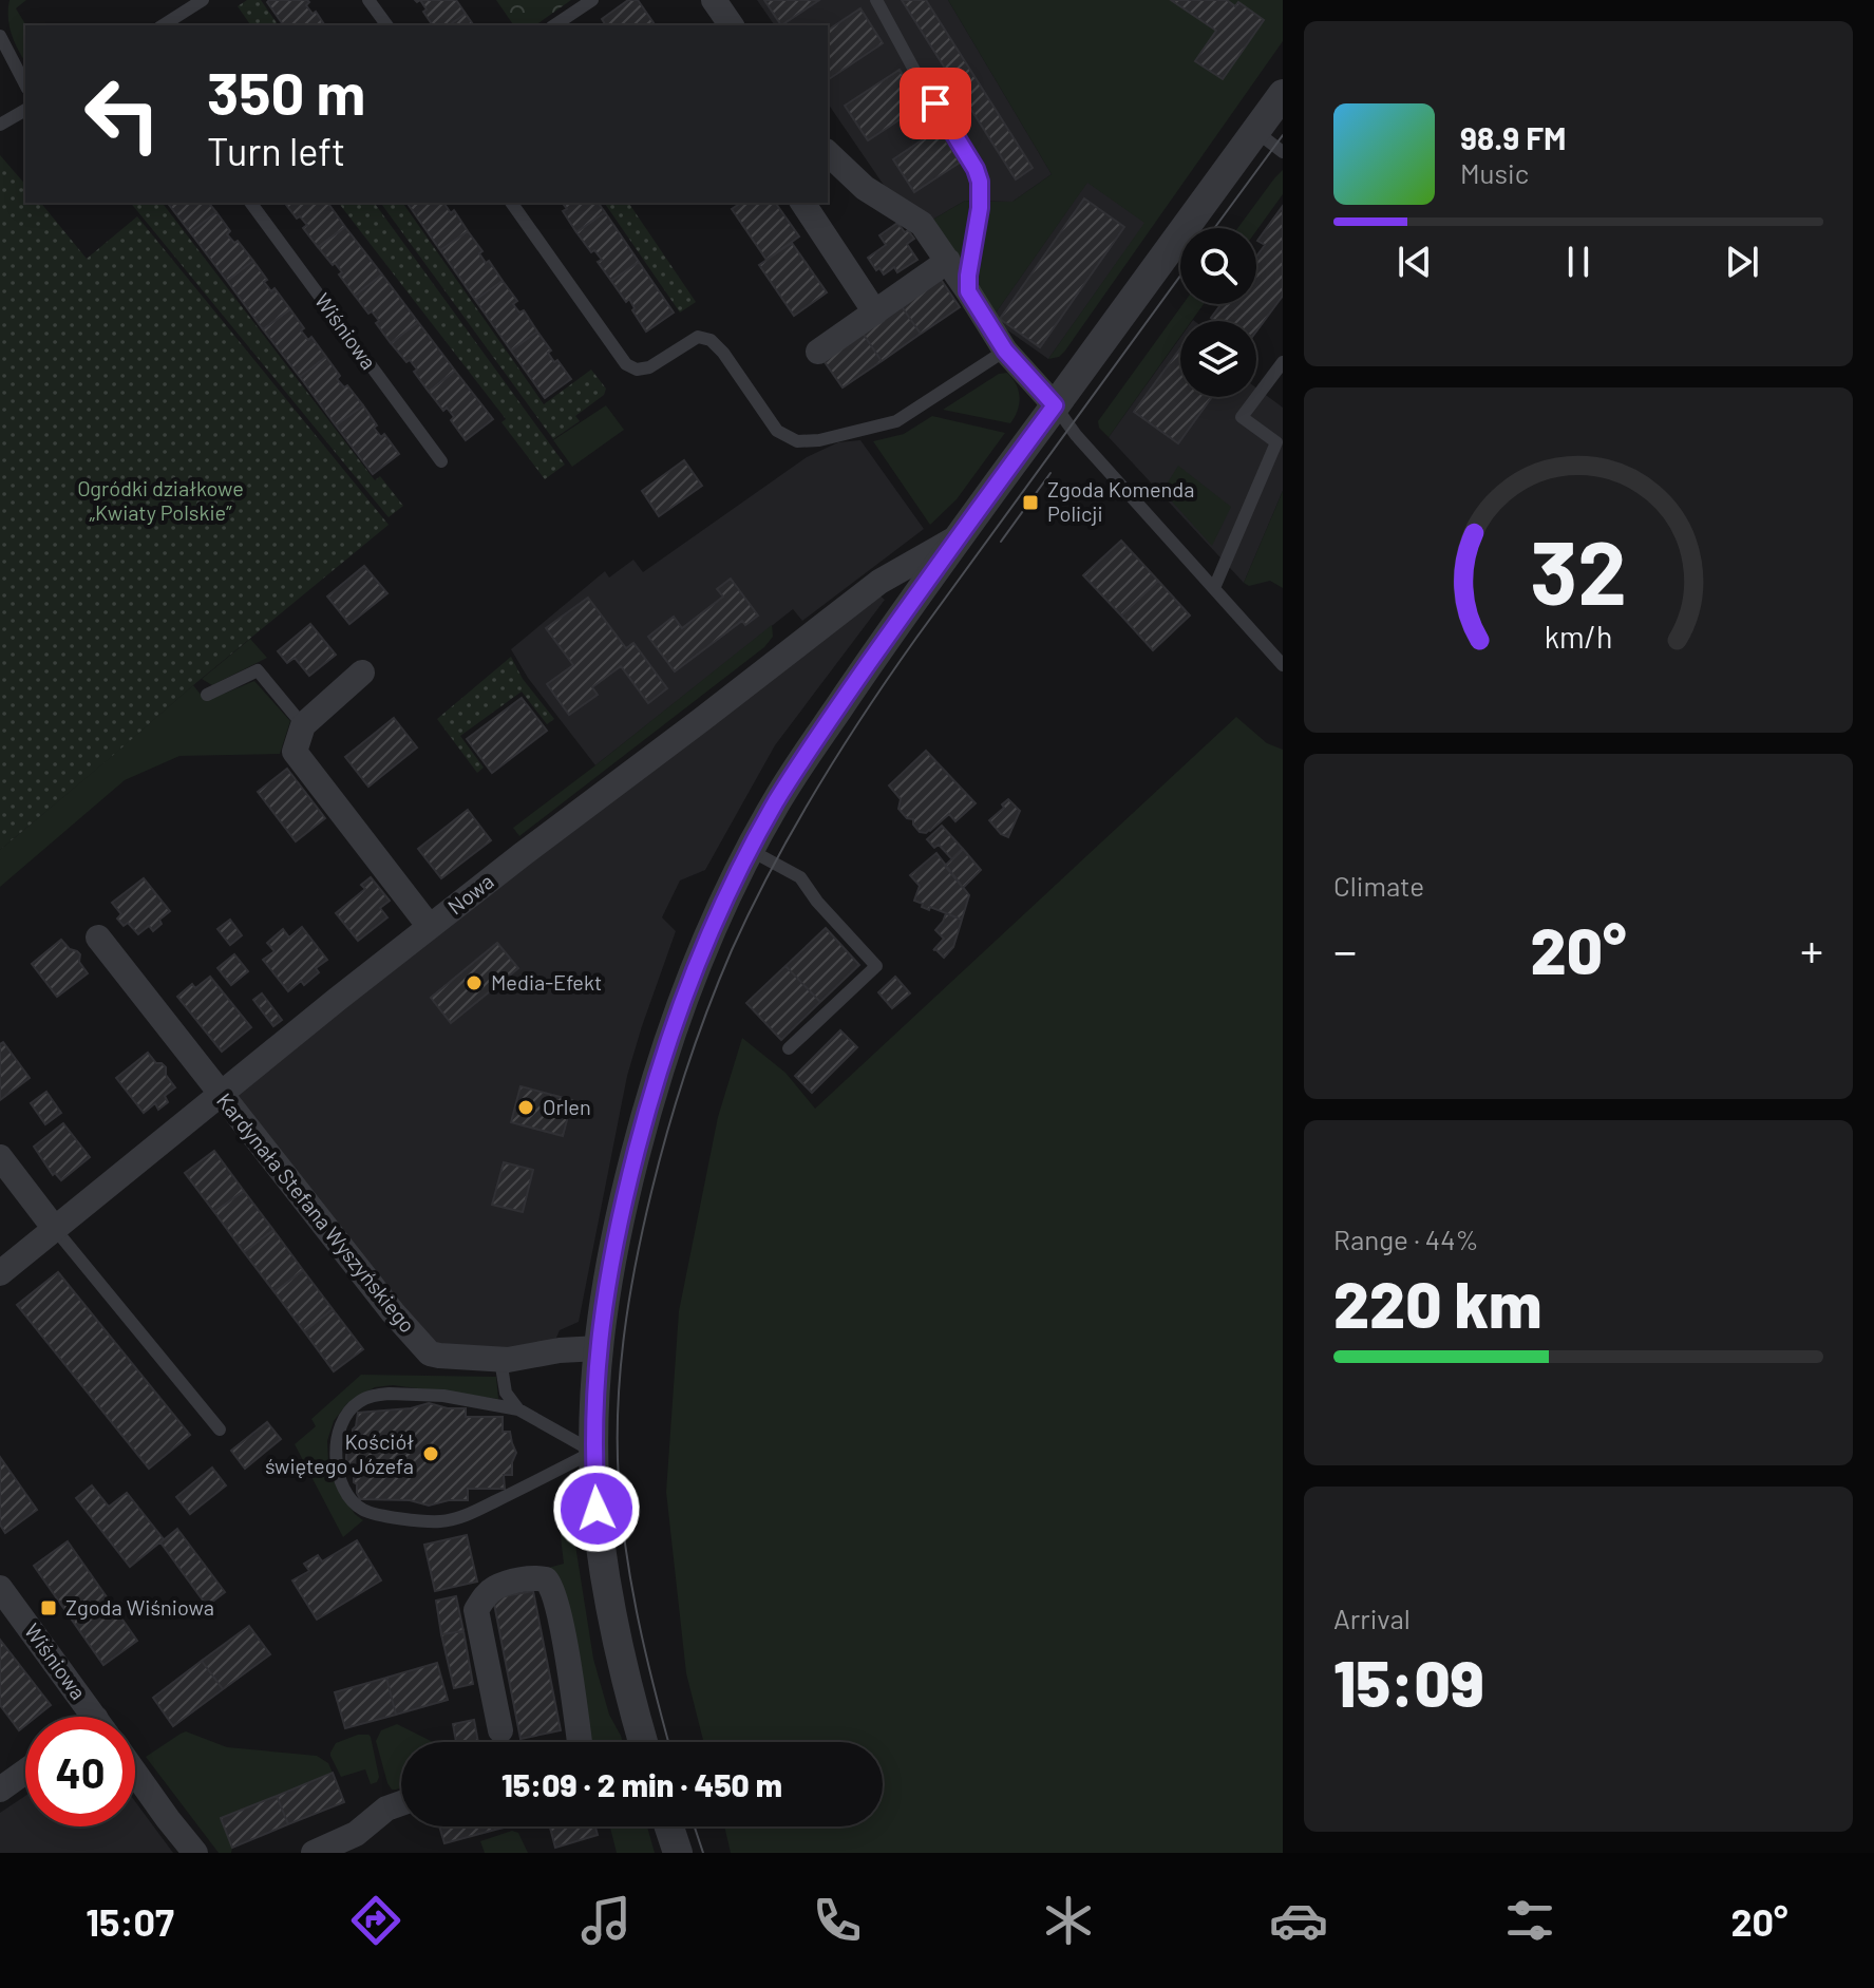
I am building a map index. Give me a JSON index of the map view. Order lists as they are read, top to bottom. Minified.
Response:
{"streets":{"street":["Wiśniowa","Nowa","Kardynała Stefana Wyszyńskiego"]},"crossings":[["Nowa","Kardynała Stefana Wyszyńskiego"]],"parks":["Ogródki działkowe „Kwiaty Polskie”"],"places":{"transit":["Zgoda Komenda Policji","Zgoda Wiśniowa"],"other":["Media-Efekt","Orlen","Kościół świętego Józefa"]},"page":{"turn":["350 m","Turn left"],"song":["98.9 FM","Music"],"tile":["Climate",["Range · 44%","220 km"],["Arrival","15:09"]],"heat":["−","20°","+"],"limit":"40","trip":"15:09 · 2 min · 450 m","tabs":["15:07","20°"],"gauge":["32","km/h"]}}
